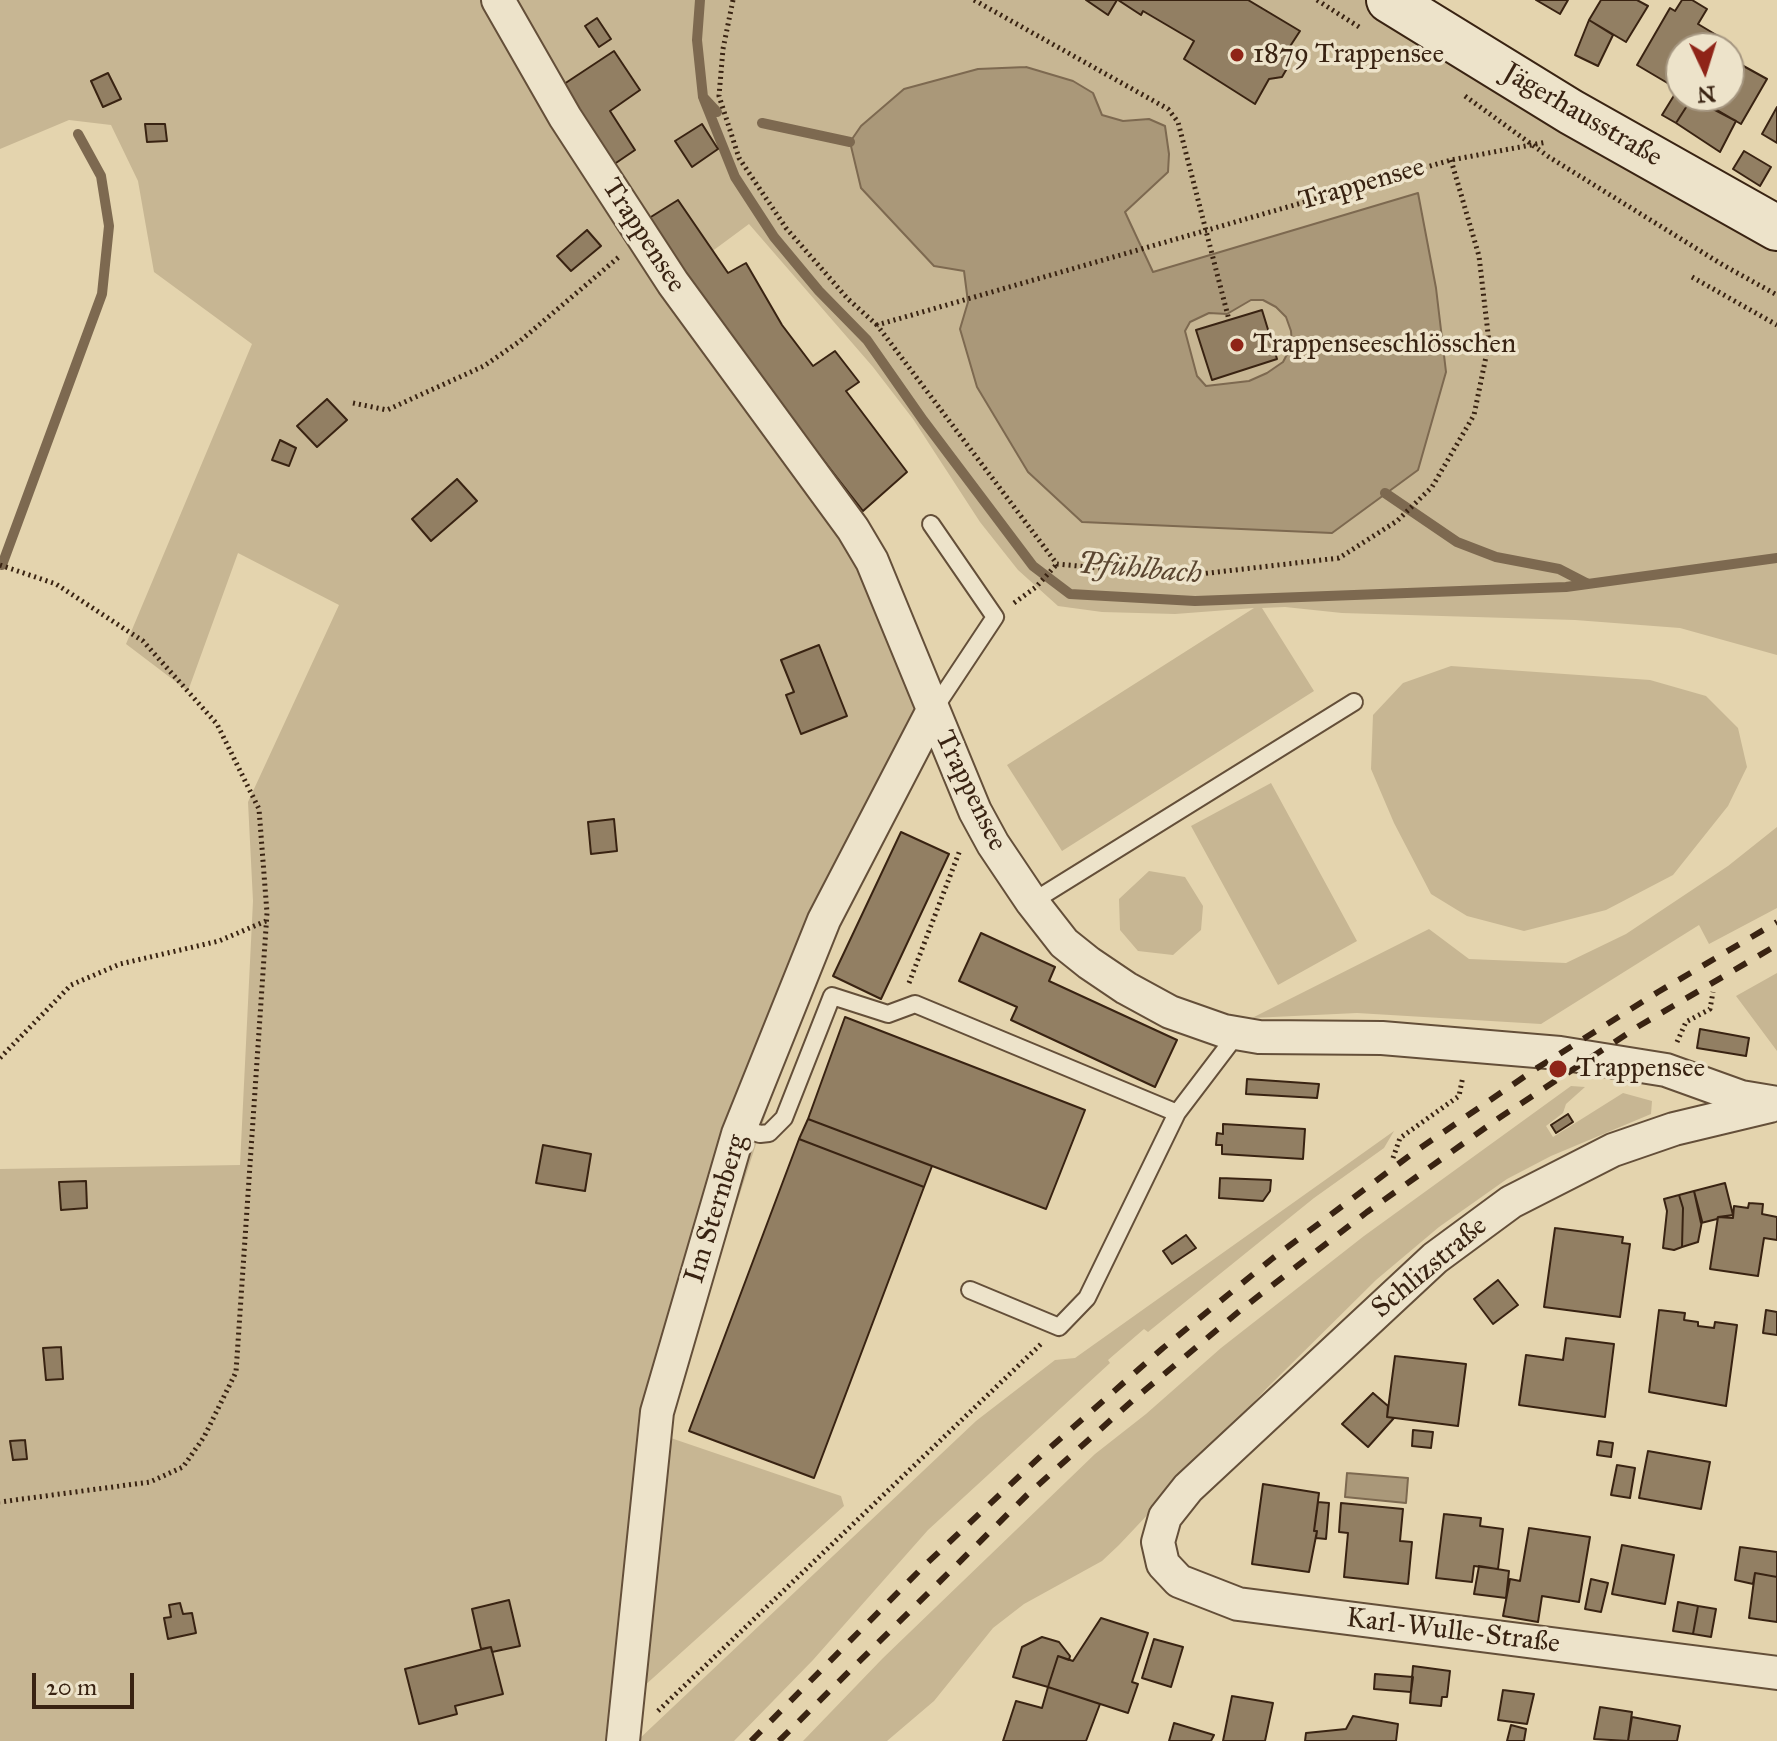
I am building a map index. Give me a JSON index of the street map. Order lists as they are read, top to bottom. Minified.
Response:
{"streets":{"street":["Jägerhausstraße","Trappensee","Im Sternberg","Schlizstraße","Karl-Wulle-Straße"]},"crossings":[["Trappensee","Im Sternberg"],["Trappensee","Schlizstraße"],["Schlizstraße","Karl-Wulle-Straße"]],"water":["Pfühlbach"],"places":["1879 Trappensee","Trappenseeschlösschen","Trappensee"],"scale_bar":"20 m","north":"bottom"}
